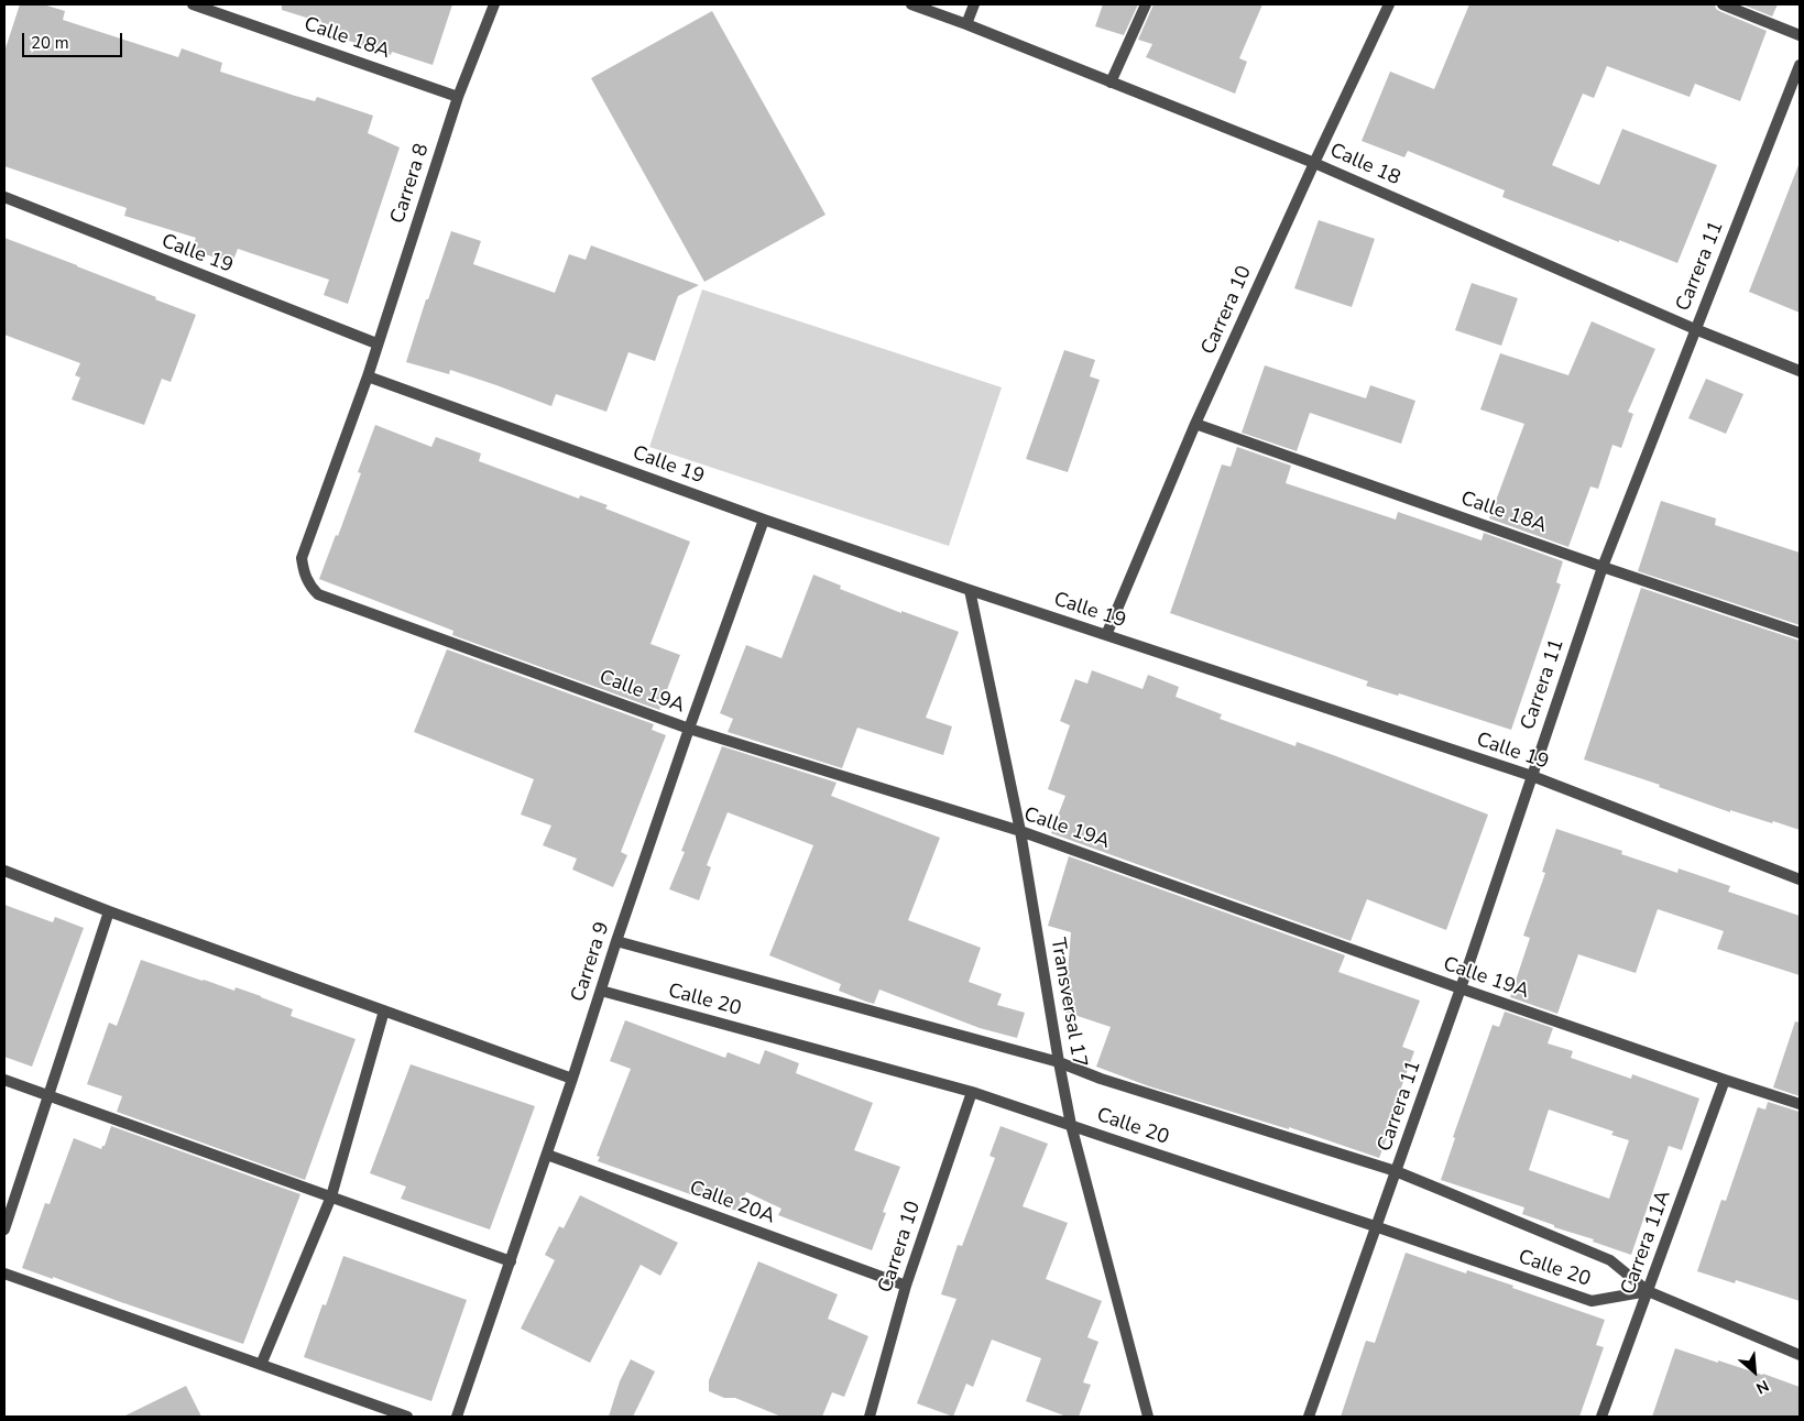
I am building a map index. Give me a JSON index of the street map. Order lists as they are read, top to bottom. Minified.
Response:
{"streets":{"street":["Calle 18A","Calle 18","Carrera 8","Calle 19","Carrera 11","Carrera 10","Calle 19A","Carrera 9","Calle 20","Transversal 17","Calle 20A","Carrera 11A"]},"crossings":[["Calle 18A","Carrera 8"],["Calle 18A","Carrera 11"],["Calle 18A","Carrera 10"],["Calle 18","Carrera 11"],["Calle 18","Carrera 10"],["Carrera 8","Calle 19"],["Carrera 8","Calle 19A"],["Calle 19","Carrera 11"],["Calle 19","Carrera 10"],["Calle 19","Carrera 9"],["Calle 19","Transversal 17"],["Carrera 11","Calle 19A"],["Carrera 11","Calle 20"],["Carrera 10","Calle 20"],["Carrera 10","Calle 20A"],["Calle 19A","Carrera 9"],["Calle 19A","Transversal 17"],["Calle 19A","Carrera 11A"],["Carrera 9","Calle 20"],["Carrera 9","Calle 20A"],["Calle 20","Transversal 17"],["Calle 20","Carrera 11A"]],"scale_bar":"20 m","north":"bottom right"}
